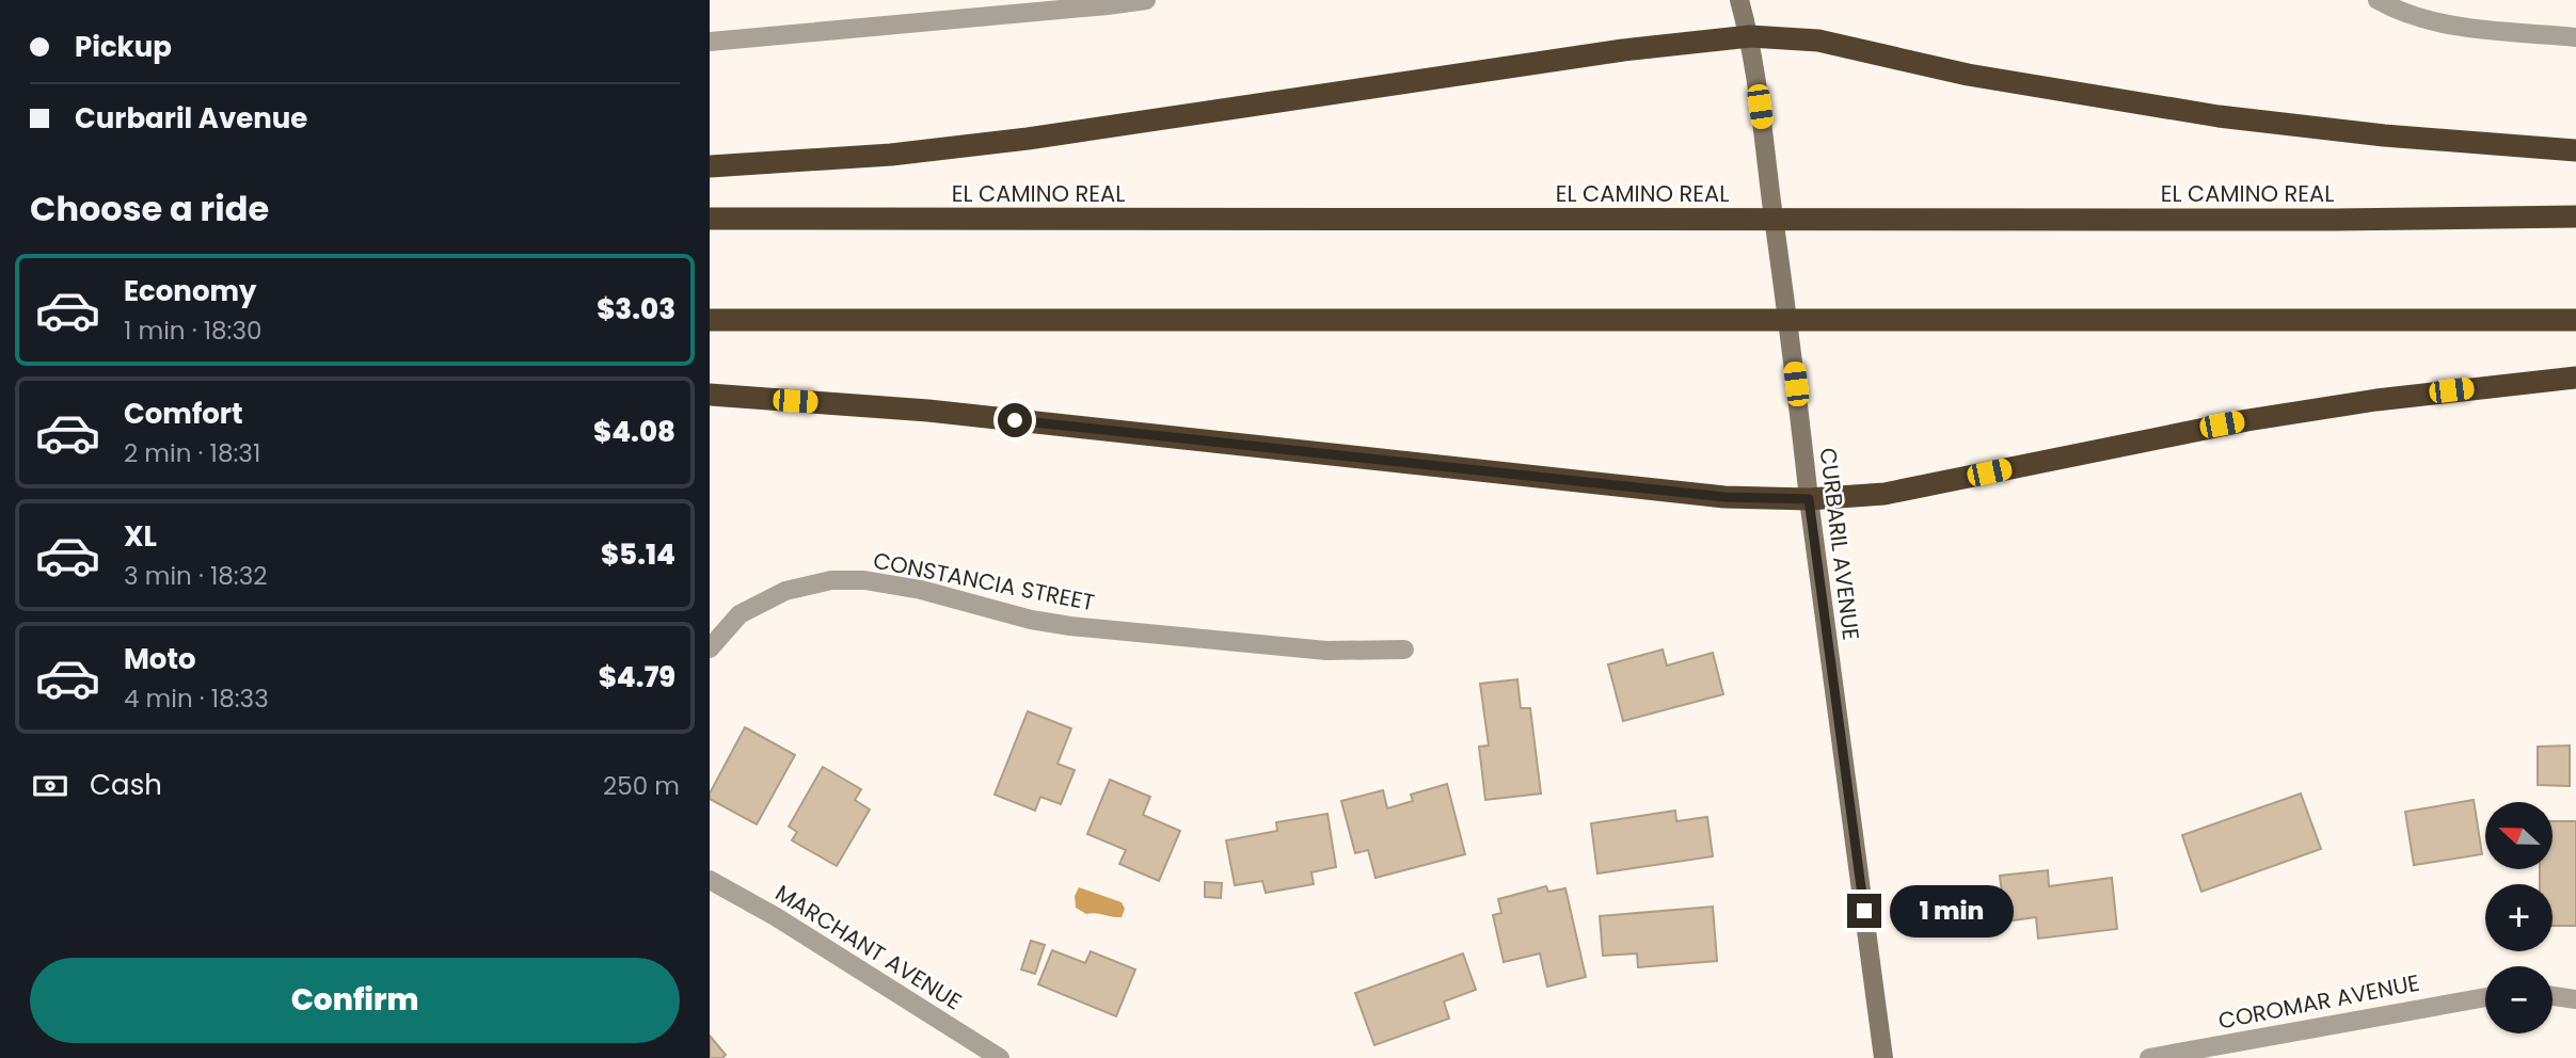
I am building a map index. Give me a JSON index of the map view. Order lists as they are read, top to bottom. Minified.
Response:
{"streets":{"highway":["EL CAMINO REAL"],"main road":["CURBARIL AVENUE"],"street":["CONSTANCIA STREET","MARCHANT AVENUE","COROMAR AVENUE"]},"north":"left","page":{"banner":["Pickup","Curbaril Avenue"],"heading":"Choose a ride","list":[{"name":"Economy","note":"1 min · 18:30","value":"$3.03"},{"name":"Comfort","note":"2 min · 18:31","value":"$4.08"},{"name":"XL","note":"3 min · 18:32","value":"$5.14"},{"name":"Moto","note":"4 min · 18:33","value":"$4.79"}],"pay":["Cash","250 m"],"map_buttons":["+","−"],"bubble":"1 min","buttons":"Confirm"}}
